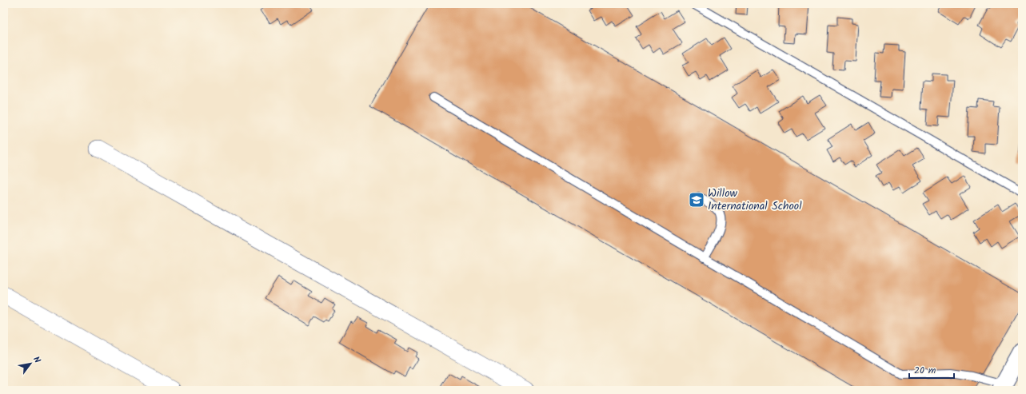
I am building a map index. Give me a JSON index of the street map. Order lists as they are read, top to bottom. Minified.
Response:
{"places":{"school or university":["Willow International School"]},"scale_bar":"20 m","north":"top right"}
